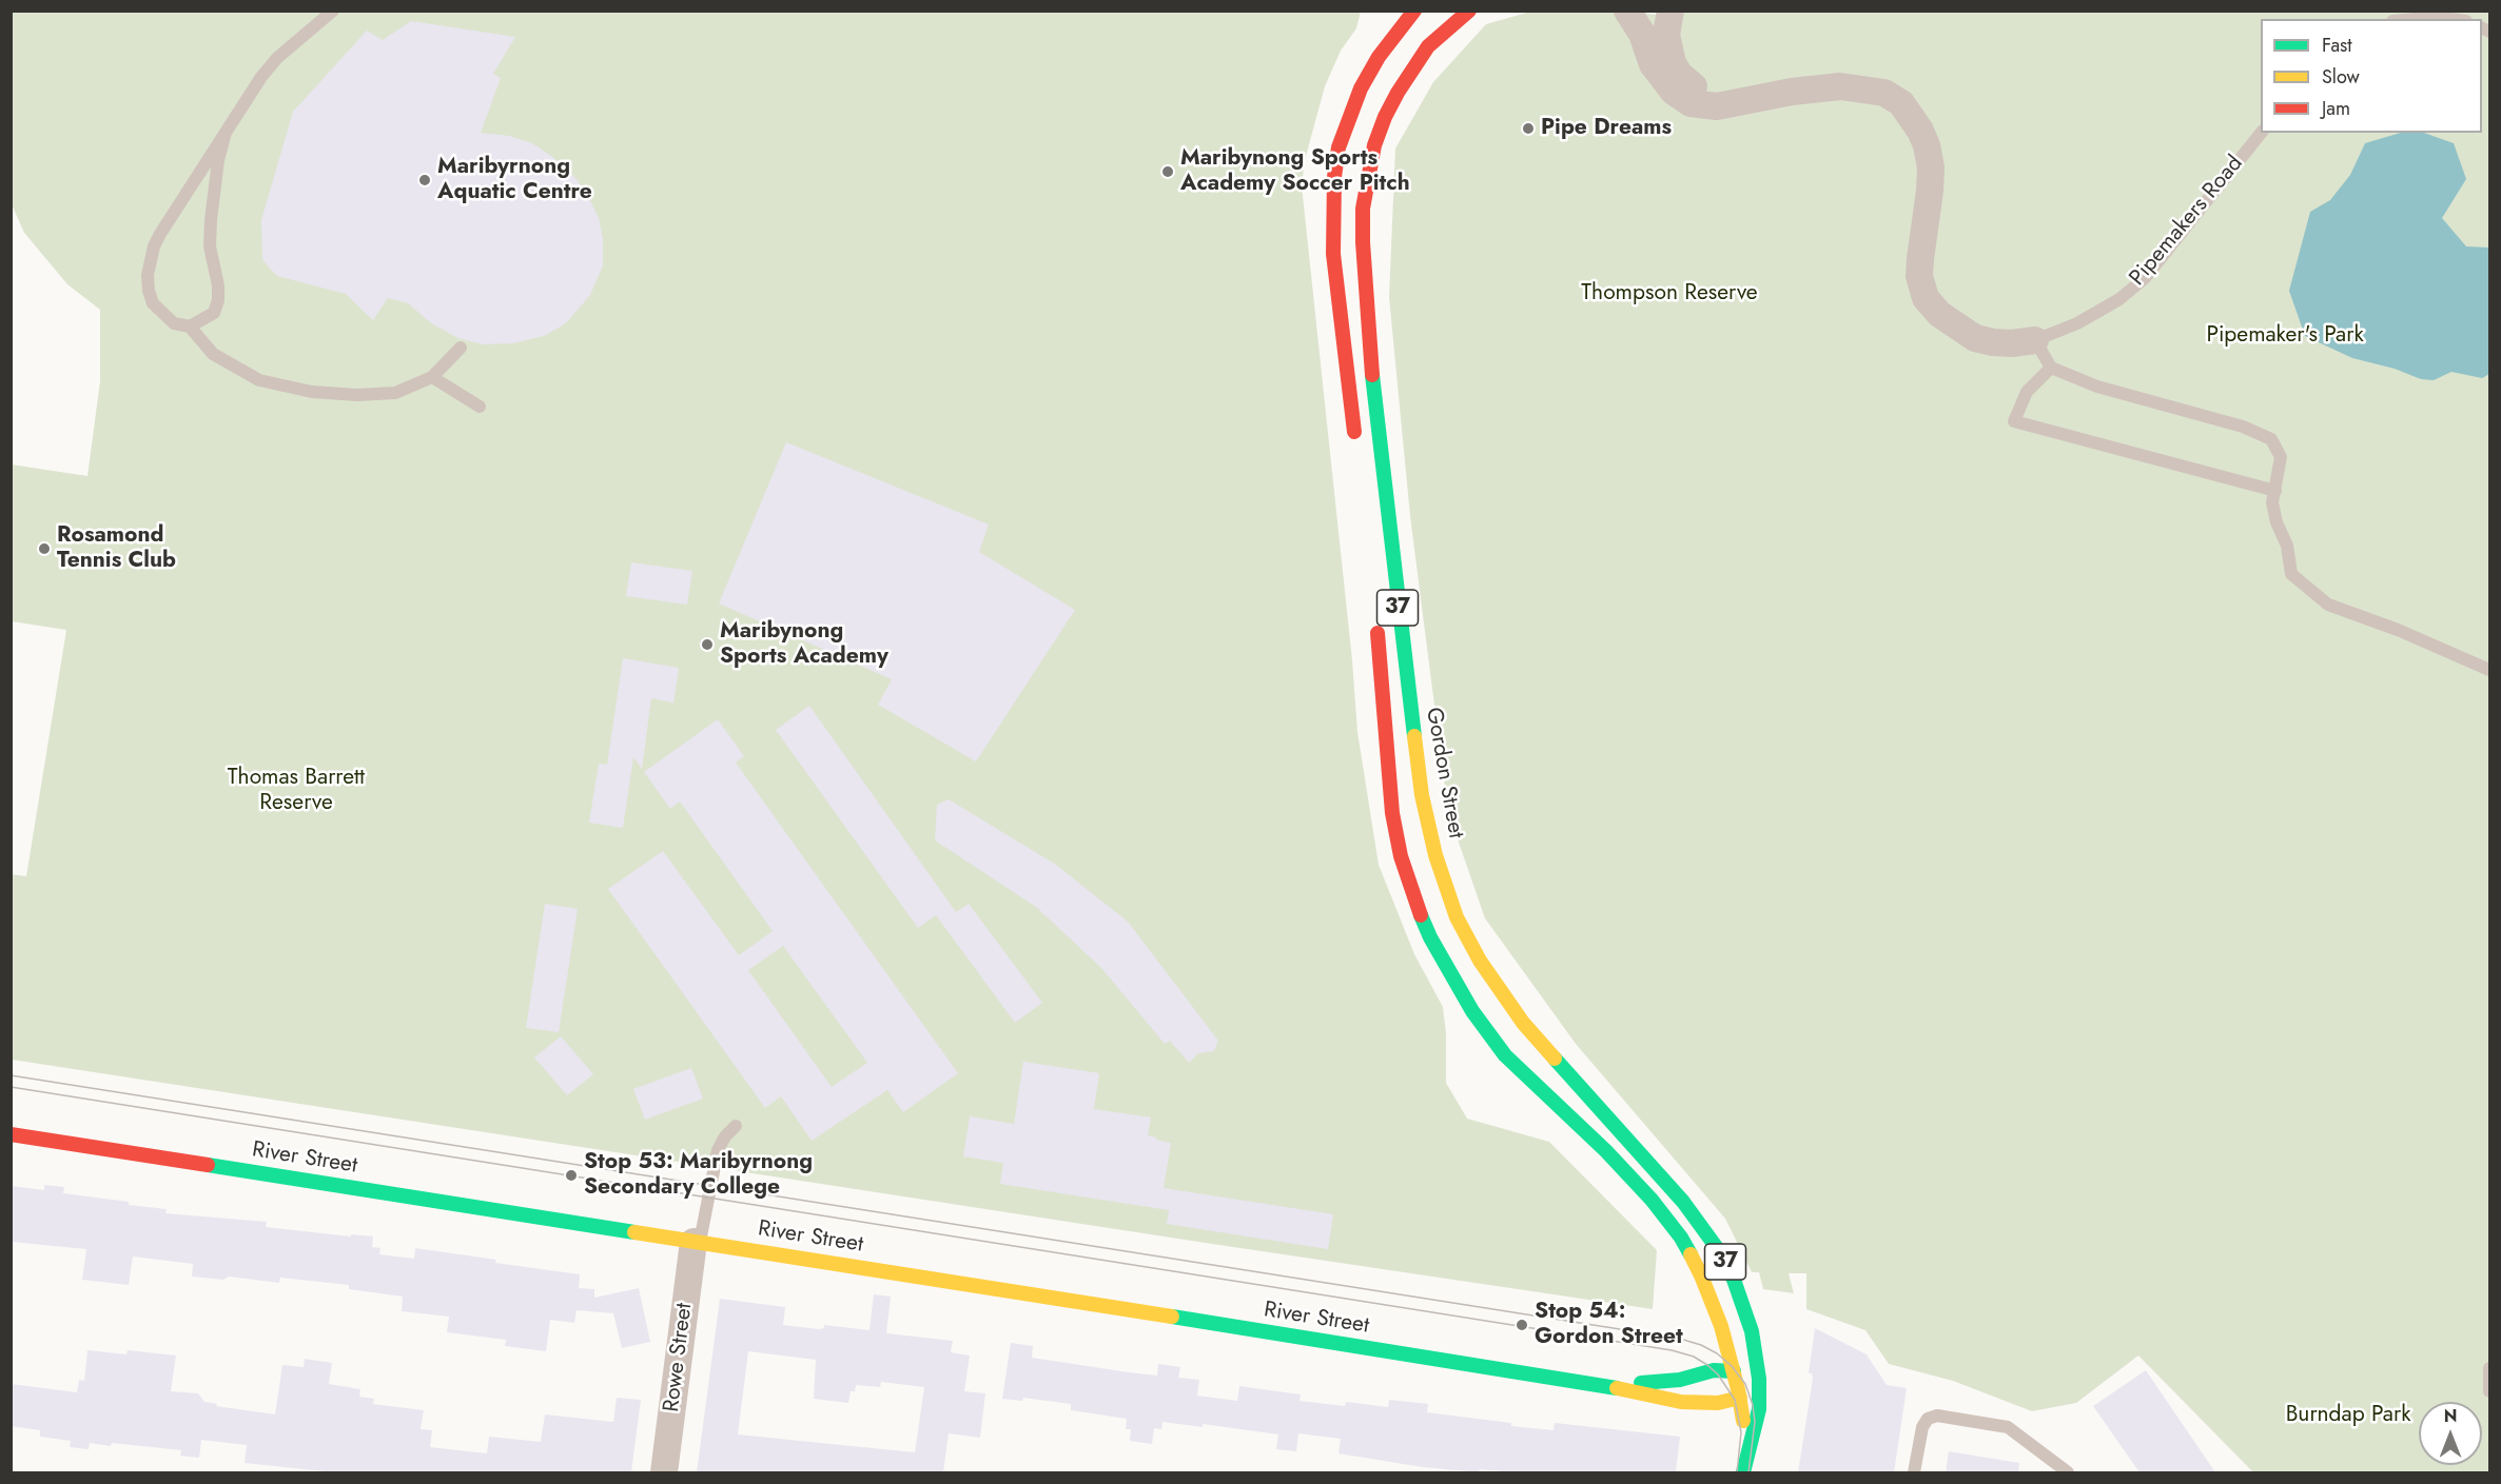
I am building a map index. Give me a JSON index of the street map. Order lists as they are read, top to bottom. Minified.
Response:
{"streets":{"main road":["37","Gordon Street","River Street"],"street":["Pipemakers Road","Rowe Street"]},"crossings":[["37","Gordon Street"],["37","River Street"],["Gordon Street","River Street"],["River Street","Rowe Street"]],"parks":["Thompson Reserve","Pipemaker's Park","Thomas Barrett Reserve","Burndap Park"],"places":["Pipe Dreams","Maribynong Sports Academy Soccer Pitch","Maribyrnong Aquatic Centre","Rosamond Tennis Club","Maribynong Sports Academy","Stop 53: Maribyrnong Secondary College","Stop 54: Gordon Street"],"legend":["Fast","Slow","Jam"],"north":"top"}
